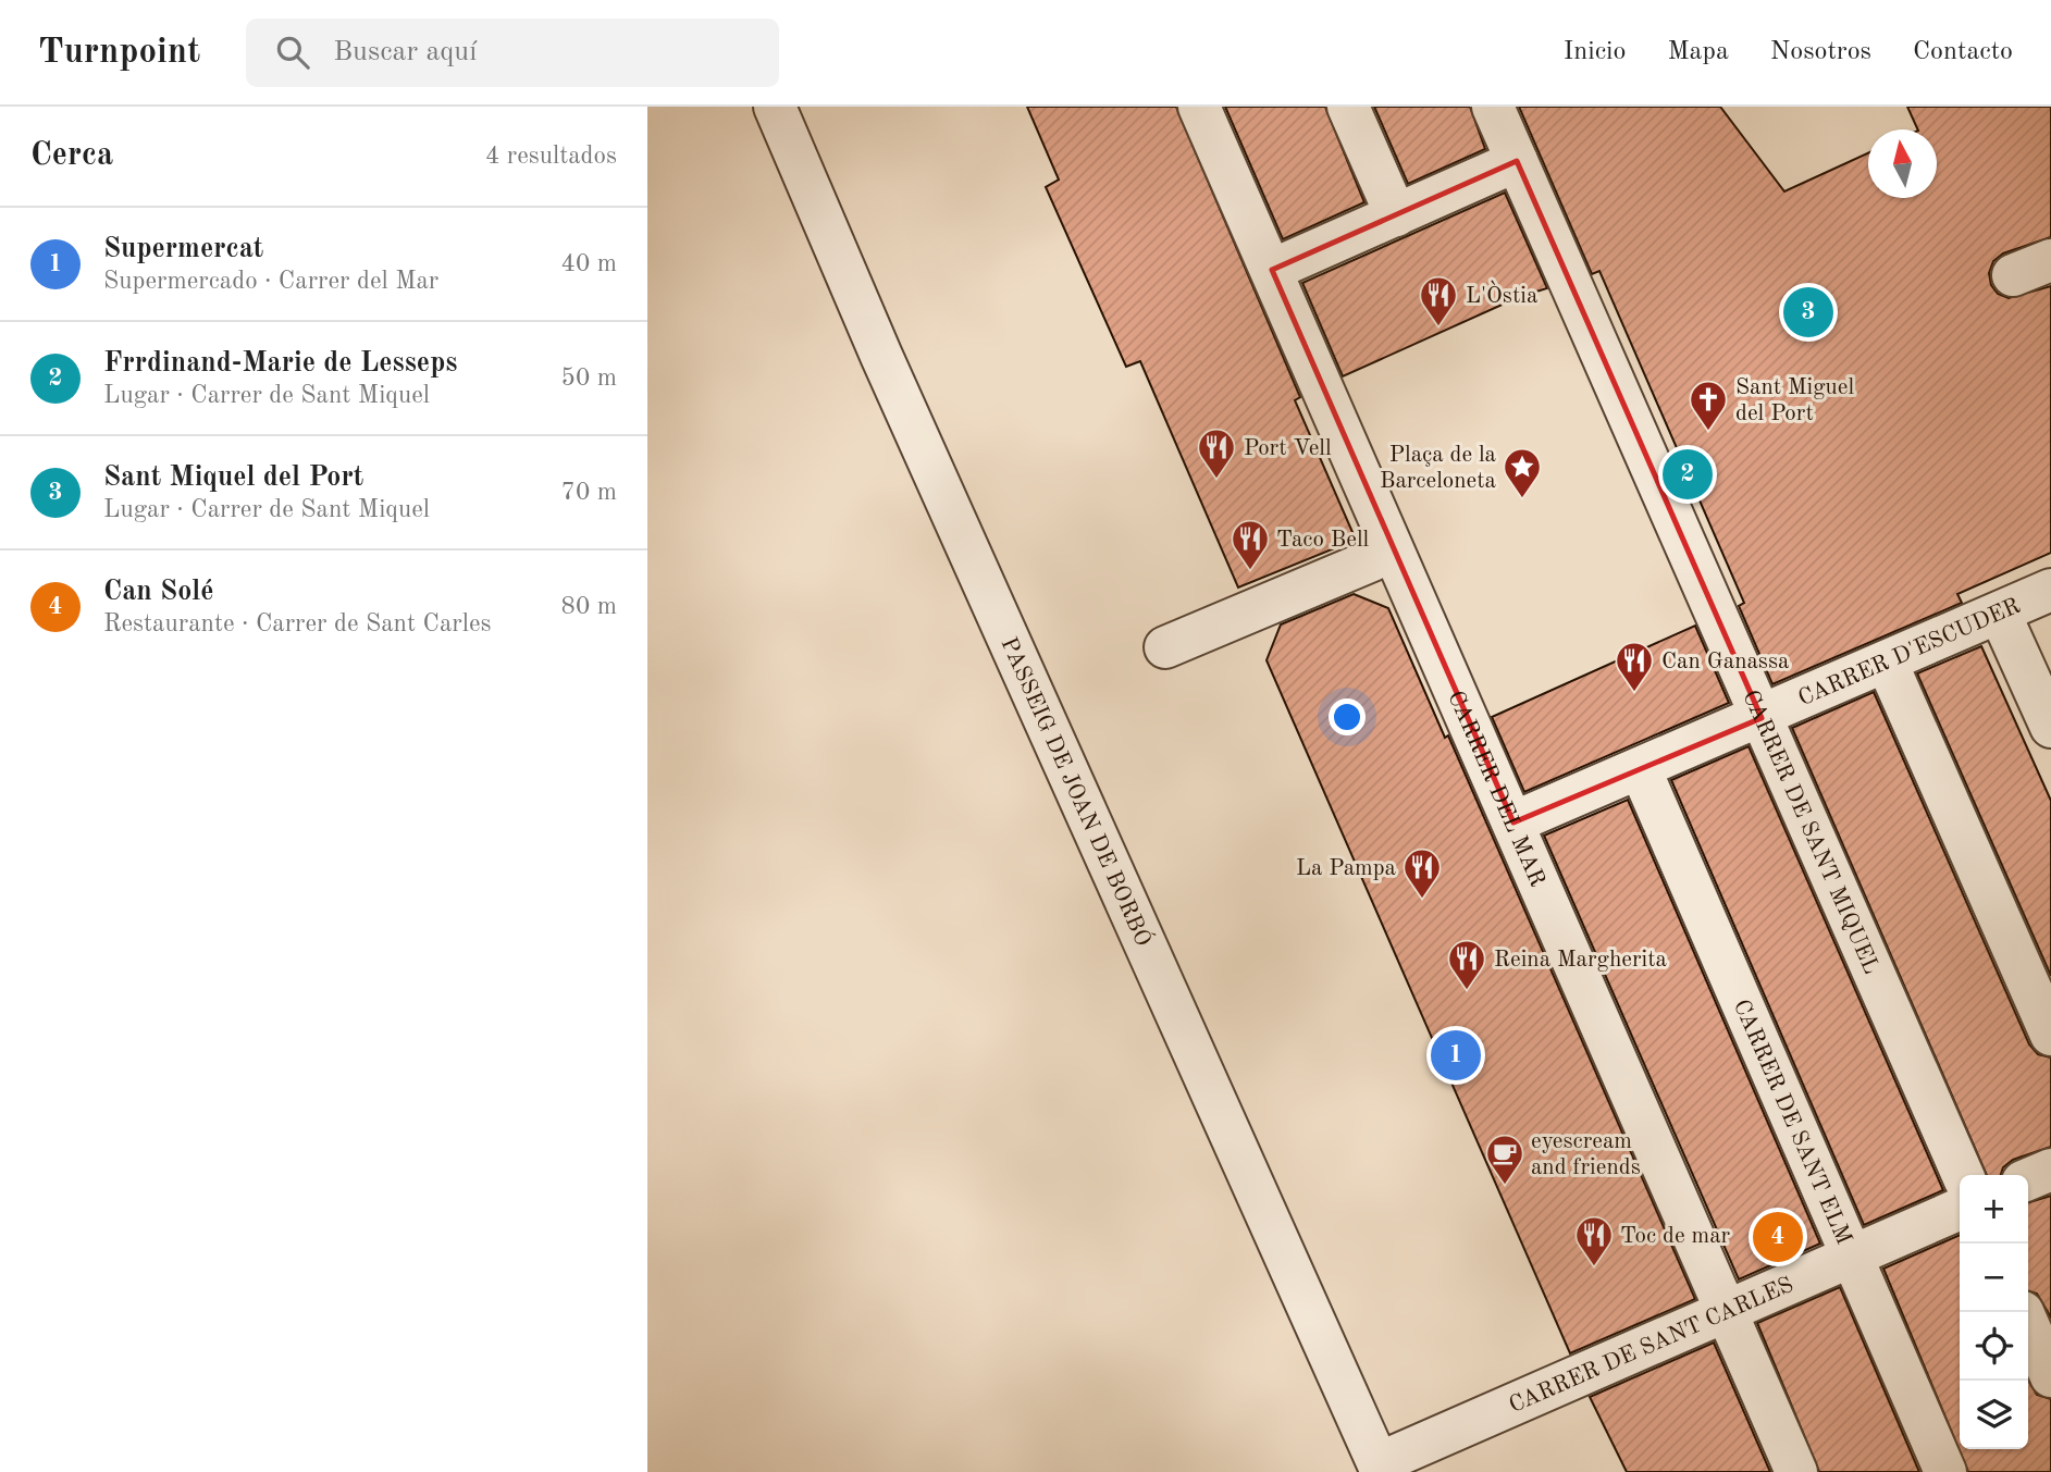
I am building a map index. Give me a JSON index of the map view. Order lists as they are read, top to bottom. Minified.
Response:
{"streets":{"street":["CARRER D'ESCUDER","CARRER DEL MAR","PASSEIG DE JOAN DE BORBÓ","CARRER DE SANT MIQUEL","CARRER DE SANT ELM","CARRER DE SANT CARLES"]},"crossings":[["CARRER D'ESCUDER","CARRER DEL MAR"],["CARRER D'ESCUDER","CARRER DE SANT MIQUEL"],["CARRER D'ESCUDER","CARRER DE SANT ELM"],["CARRER DEL MAR","CARRER DE SANT CARLES"],["PASSEIG DE JOAN DE BORBÓ","CARRER DE SANT CARLES"],["CARRER DE SANT ELM","CARRER DE SANT CARLES"]],"places":{"restaurant":["L'Òstia","Port Vell","Taco Bell","Can Ganassa","La Pampa","Reina Margherita","Toc de mar"],"church":["Sant Miguel del Port"],"place":["Plaça de la Barceloneta"],"cafe":["eyescream and friends"]},"north":"top","page":{"header":"Turnpoint","search":"Buscar aquí","nav":["Inicio","Mapa","Nosotros","Contacto"],"heading":["Cerca","4 resultados"],"list":[{"mark":"1","name":"Supermercat","note":"Supermercado · Carrer del Mar","value":"40 m"},{"mark":"2","name":"Frrdinand-Marie de Lesseps","note":"Lugar · Carrer de Sant Miquel","value":"50 m"},{"mark":"3","name":"Sant Miquel del Port","note":"Lugar · Carrer de Sant Miquel","value":"70 m"},{"mark":"4","name":"Can Solé","note":"Restaurante · Carrer de Sant Carles","value":"80 m"}],"pins":["3","2","1","4"],"map_buttons":["+","−"]}}
